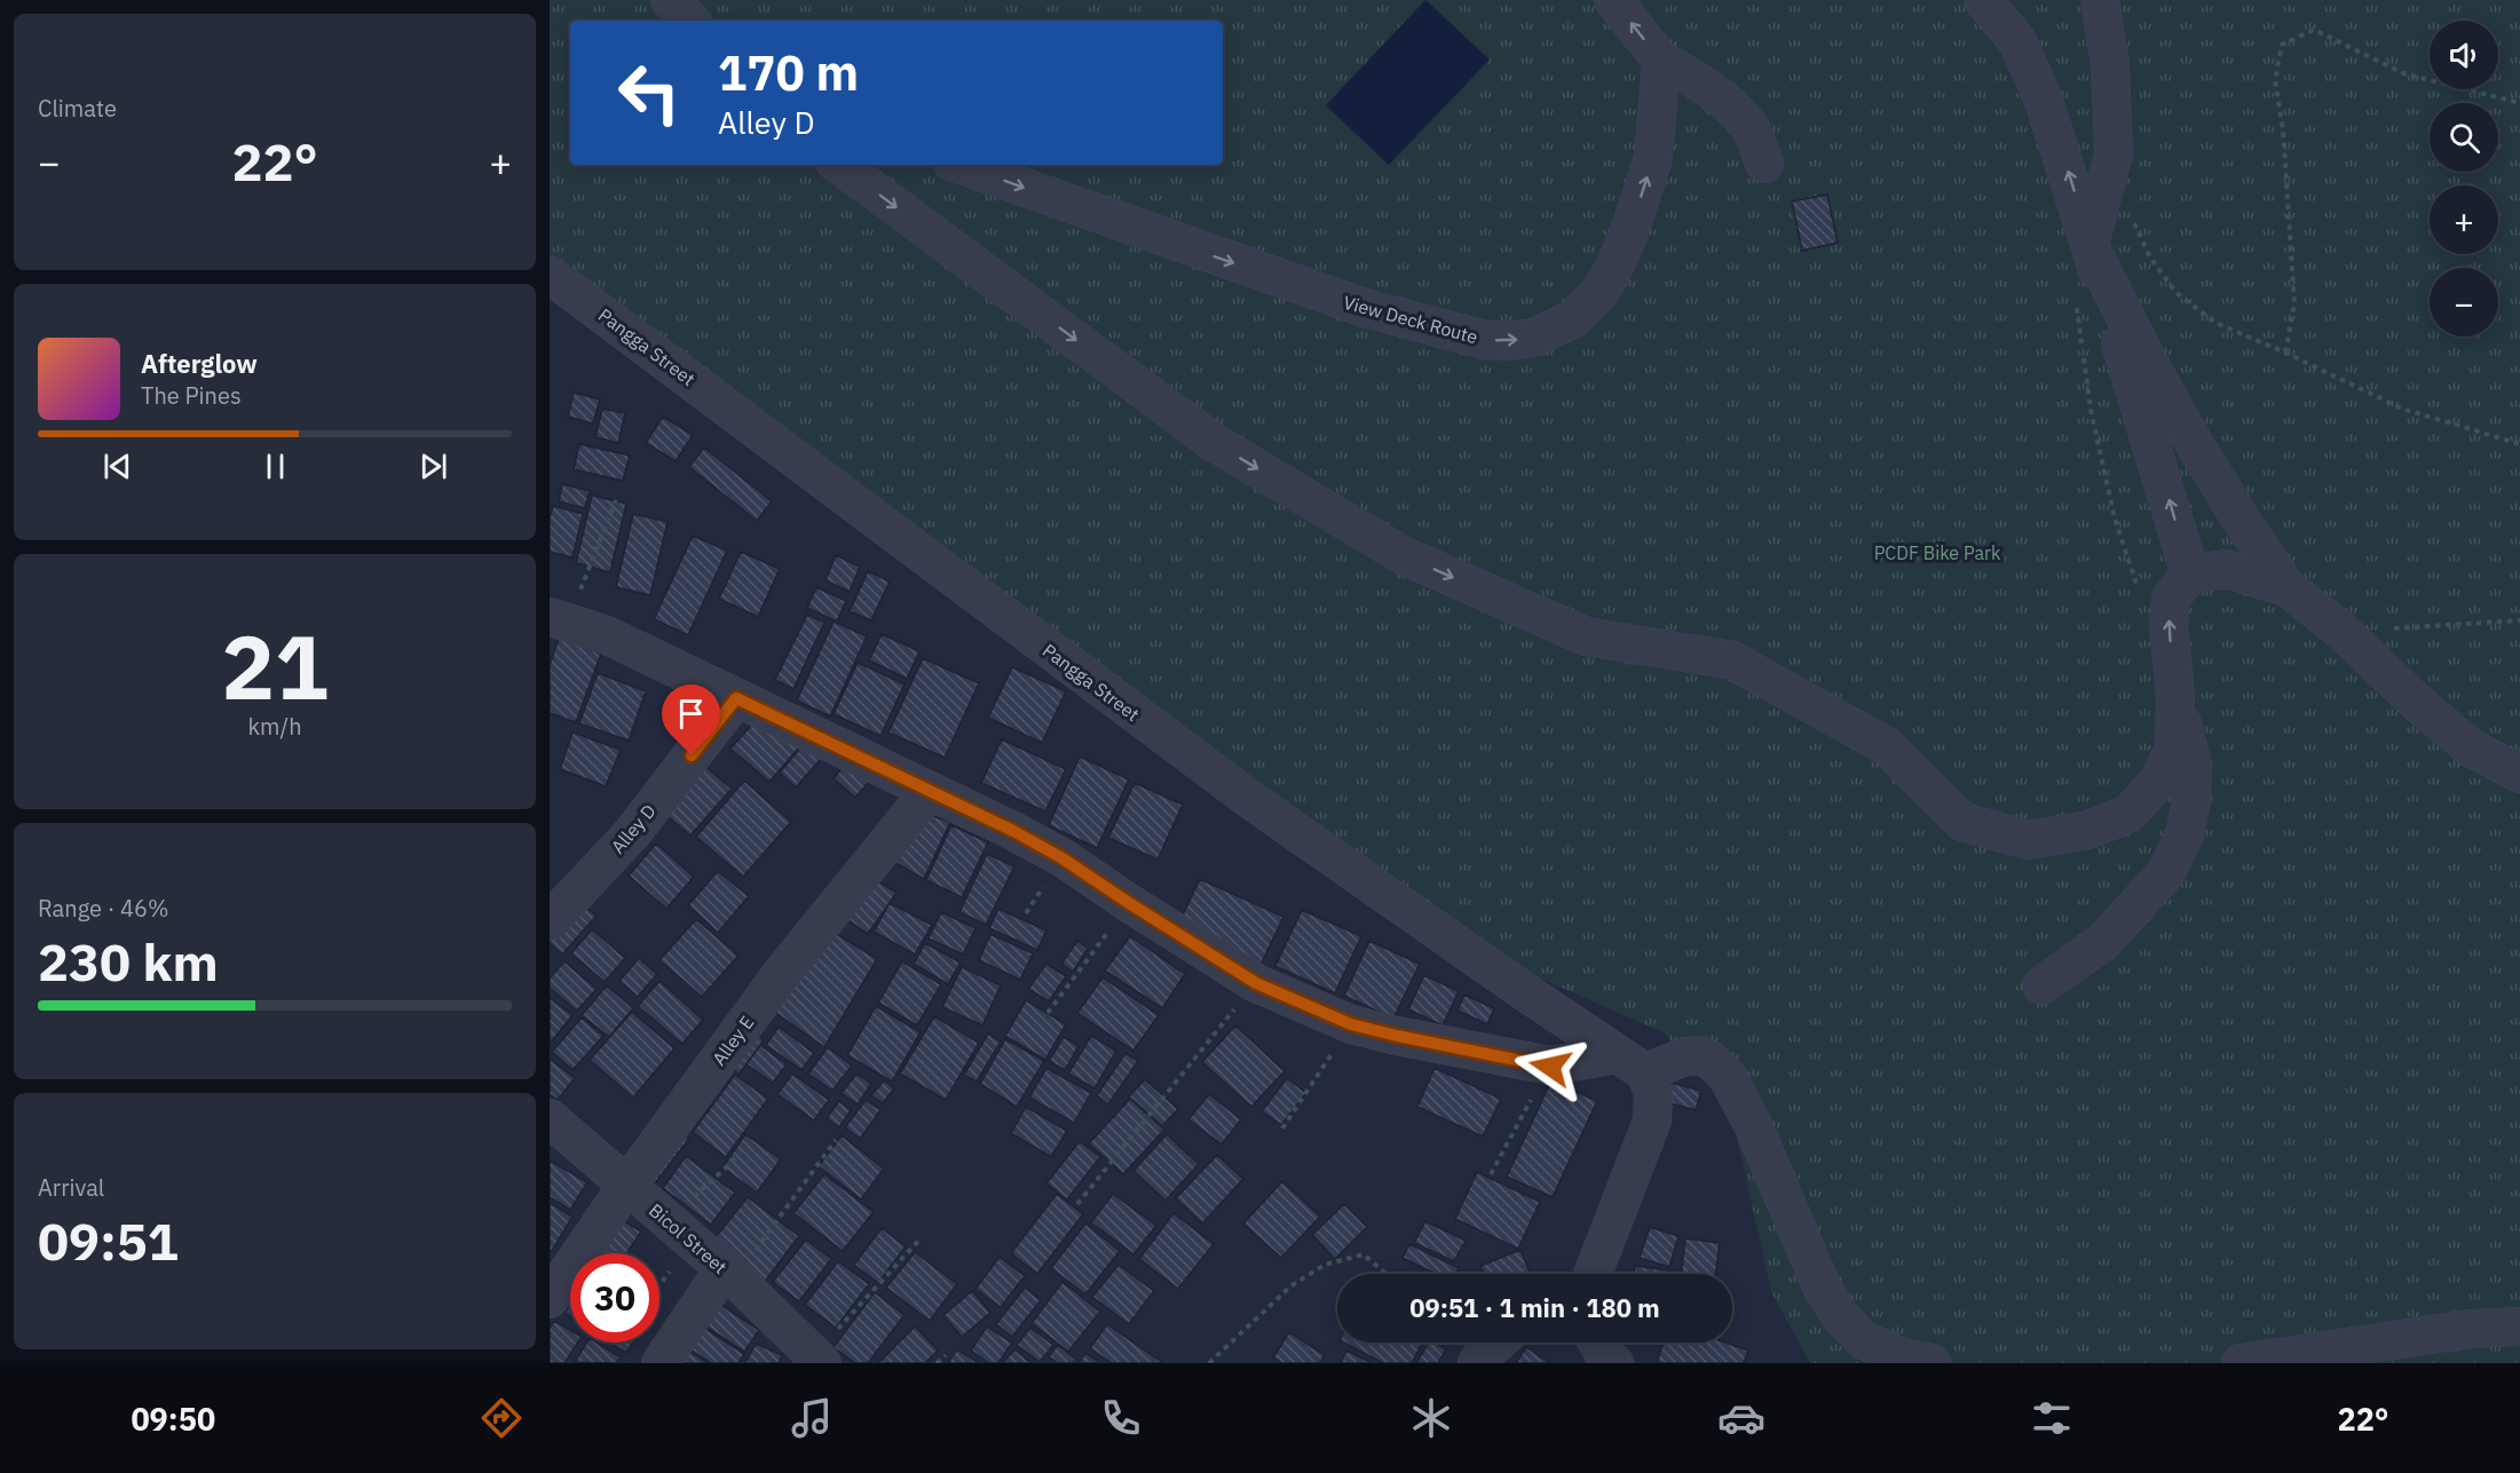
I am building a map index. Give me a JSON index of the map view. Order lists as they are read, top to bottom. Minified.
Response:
{"streets":{"street":["View Deck Route","Pangga Street","Alley D","Alley E","Bicol Street"]},"crossings":[["Alley E","Bicol Street"]],"parks":["PCDF Bike Park"],"page":{"tile":["Climate",["21","km/h"],["Range · 46%","230 km"],["Arrival","09:51"]],"map_buttons":["+","−"],"turn":["170 m","Alley D"],"heat":["−","22°","+"],"song":["Afterglow","The Pines"],"limit":"30","trip":"09:51 · 1 min · 180 m","tabs":["09:50","22°"]}}
